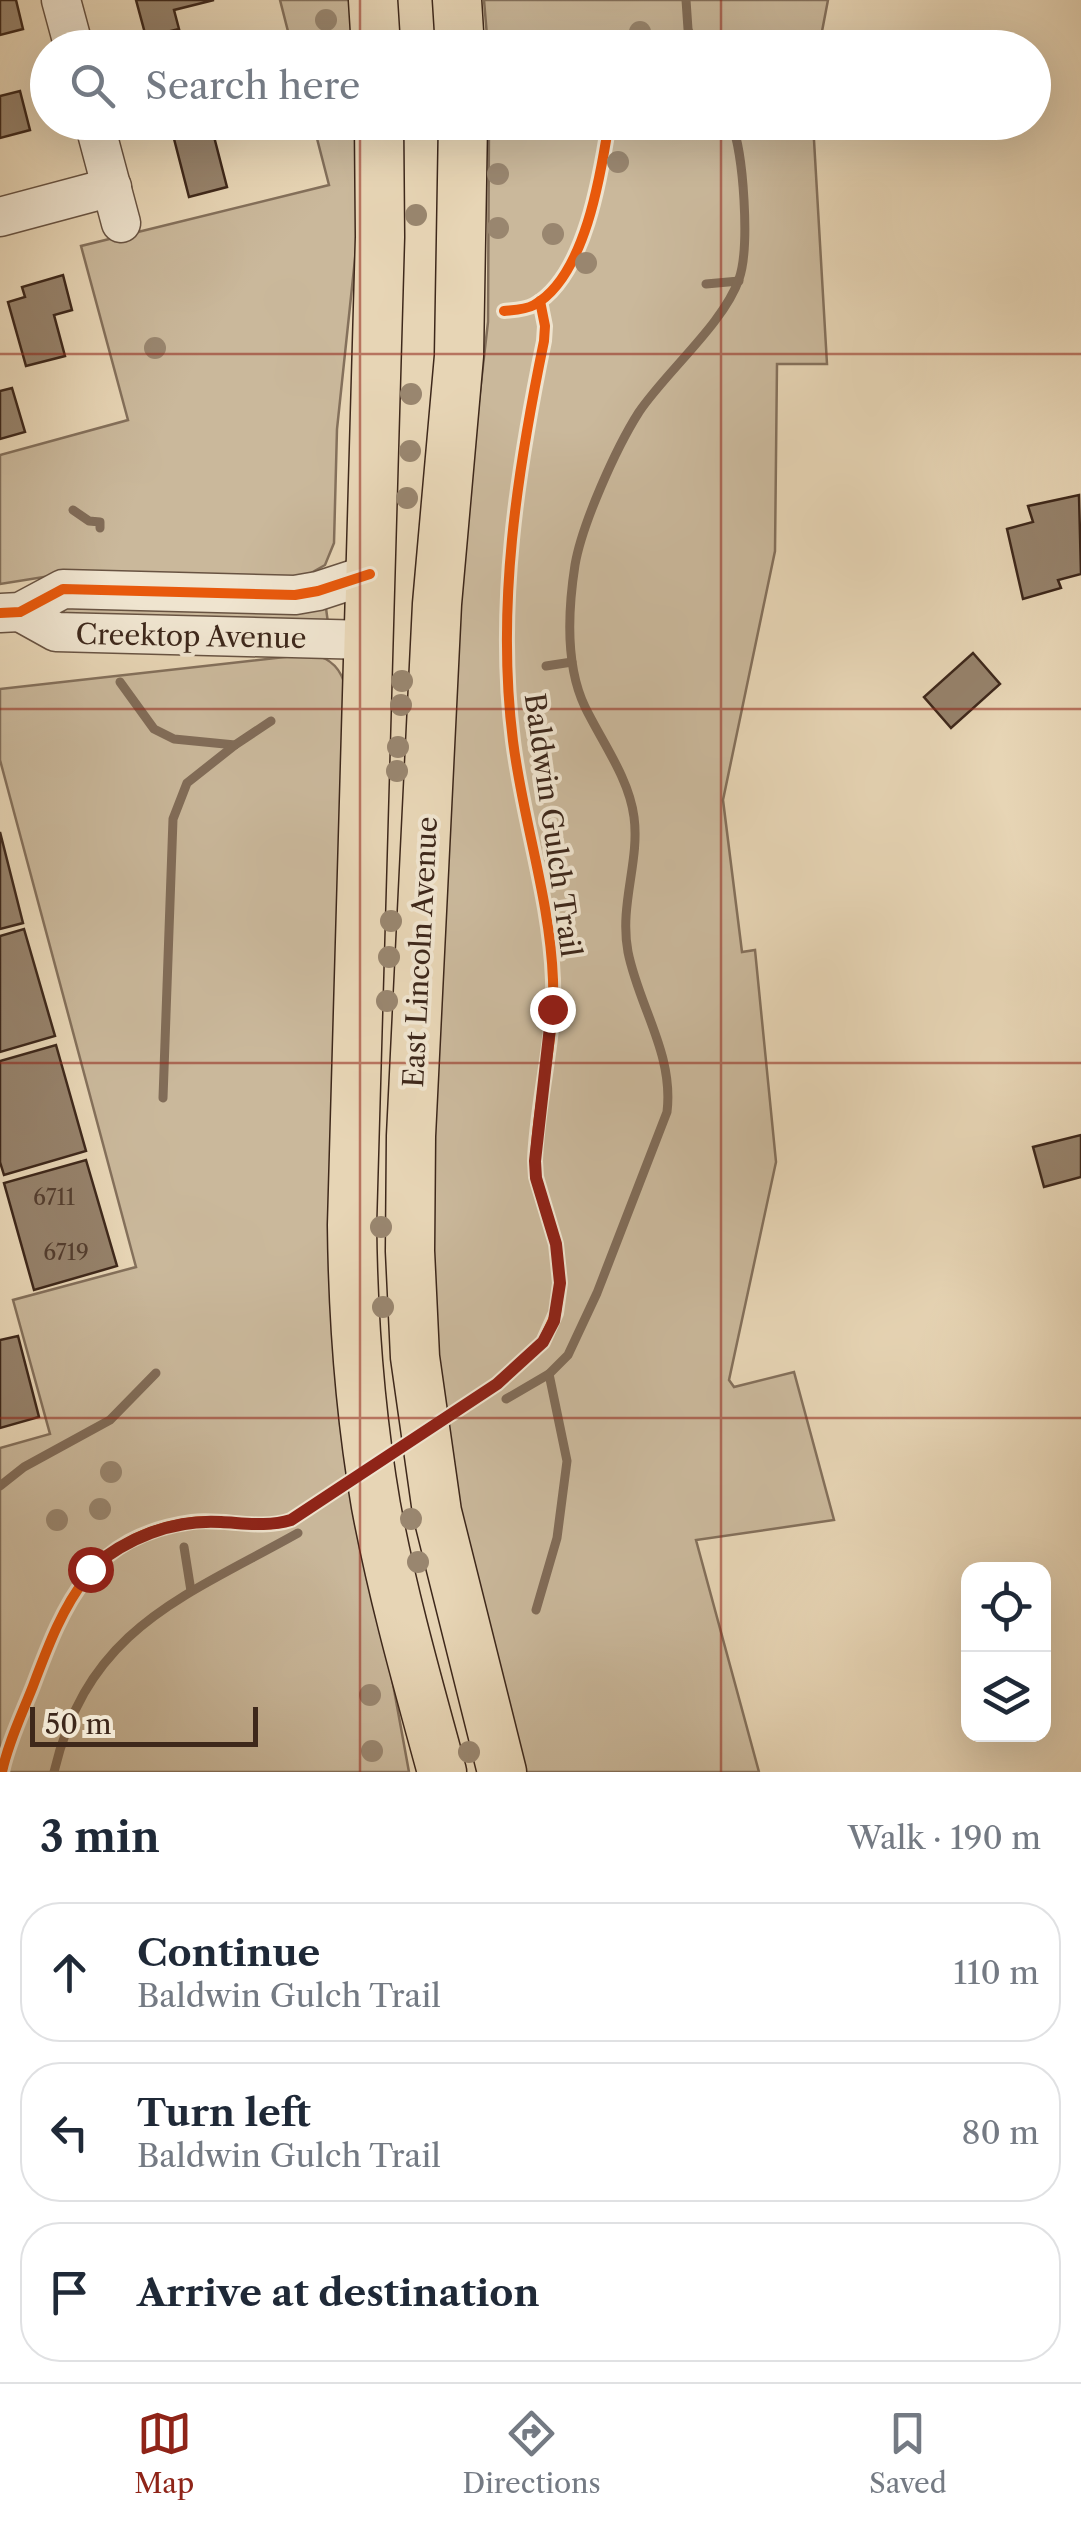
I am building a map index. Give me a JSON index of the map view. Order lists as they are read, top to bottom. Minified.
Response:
{"streets":{"main road":["East Lincoln Avenue"],"street":["Creektop Avenue"],"cycle path":["Baldwin Gulch Trail"]},"crossings":[["Creektop Avenue","East Lincoln Avenue"]],"house_numbers":["6711","6719"],"scale_bar":"50 m","page":{"search":"Search here","scale":"50 m","heading":["3 min","Walk · 190 m"],"list":[["Continue","Baldwin Gulch Trail","110 m"],["Turn left","Baldwin Gulch Trail","80 m"],"Arrive at destination"],"nav":["Map","Directions","Saved"]}}
